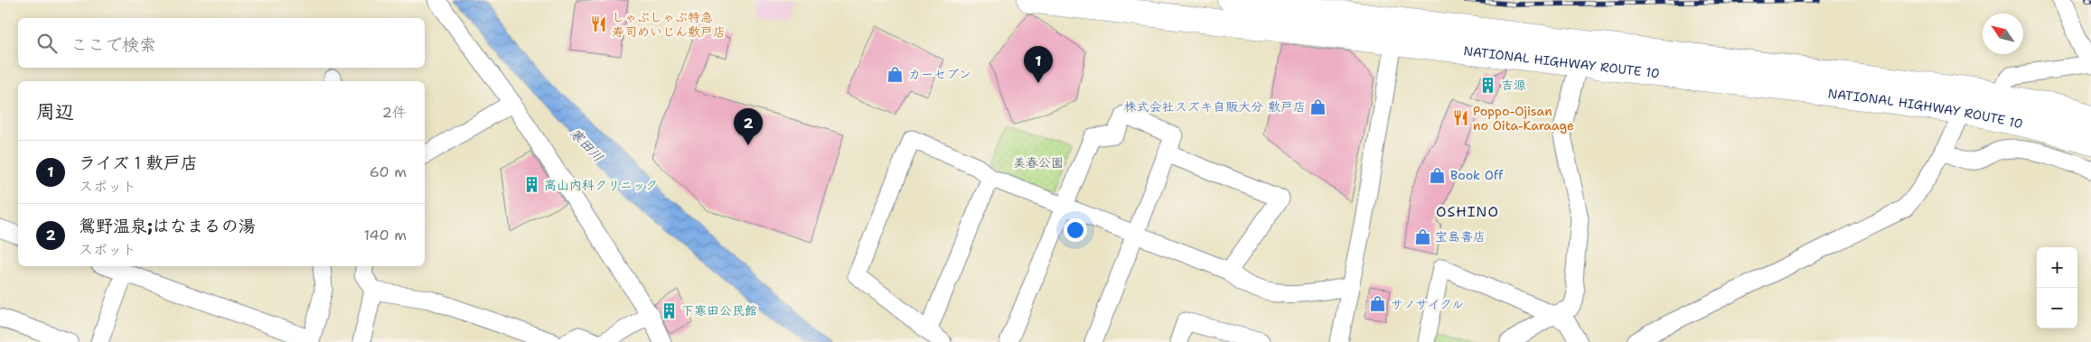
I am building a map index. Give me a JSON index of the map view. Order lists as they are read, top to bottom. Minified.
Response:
{"streets":{"highway":["NATIONAL HIGHWAY ROUTE 10"]},"districts":["OSHINO"],"water":["寒田川"],"parks":["美春公園"],"places":{"restaurant":["しゃぶしゃぶ特急 寿司めいじん敷戸店","Poppo-Ojisan no Oita-Karaage"],"shop":["カーセブン","株式会社スズキ自販大分 敷戸店","Book Off","宝島書店","サノサイクル"],"building":["吉源","高山内科クリニック","下寒田公民館"]},"north":"top left","page":{"search":"ここで検索","pins":["1","2"],"heading":["周辺","2件"],"list":[{"mark":"1","name":"ライズ１敷戸店","note":"スポット","value":"60 m"},{"mark":"2","name":"鴛野温泉;はなまるの湯","note":"スポット","value":"140 m"}],"map_buttons":["+","−"]}}
